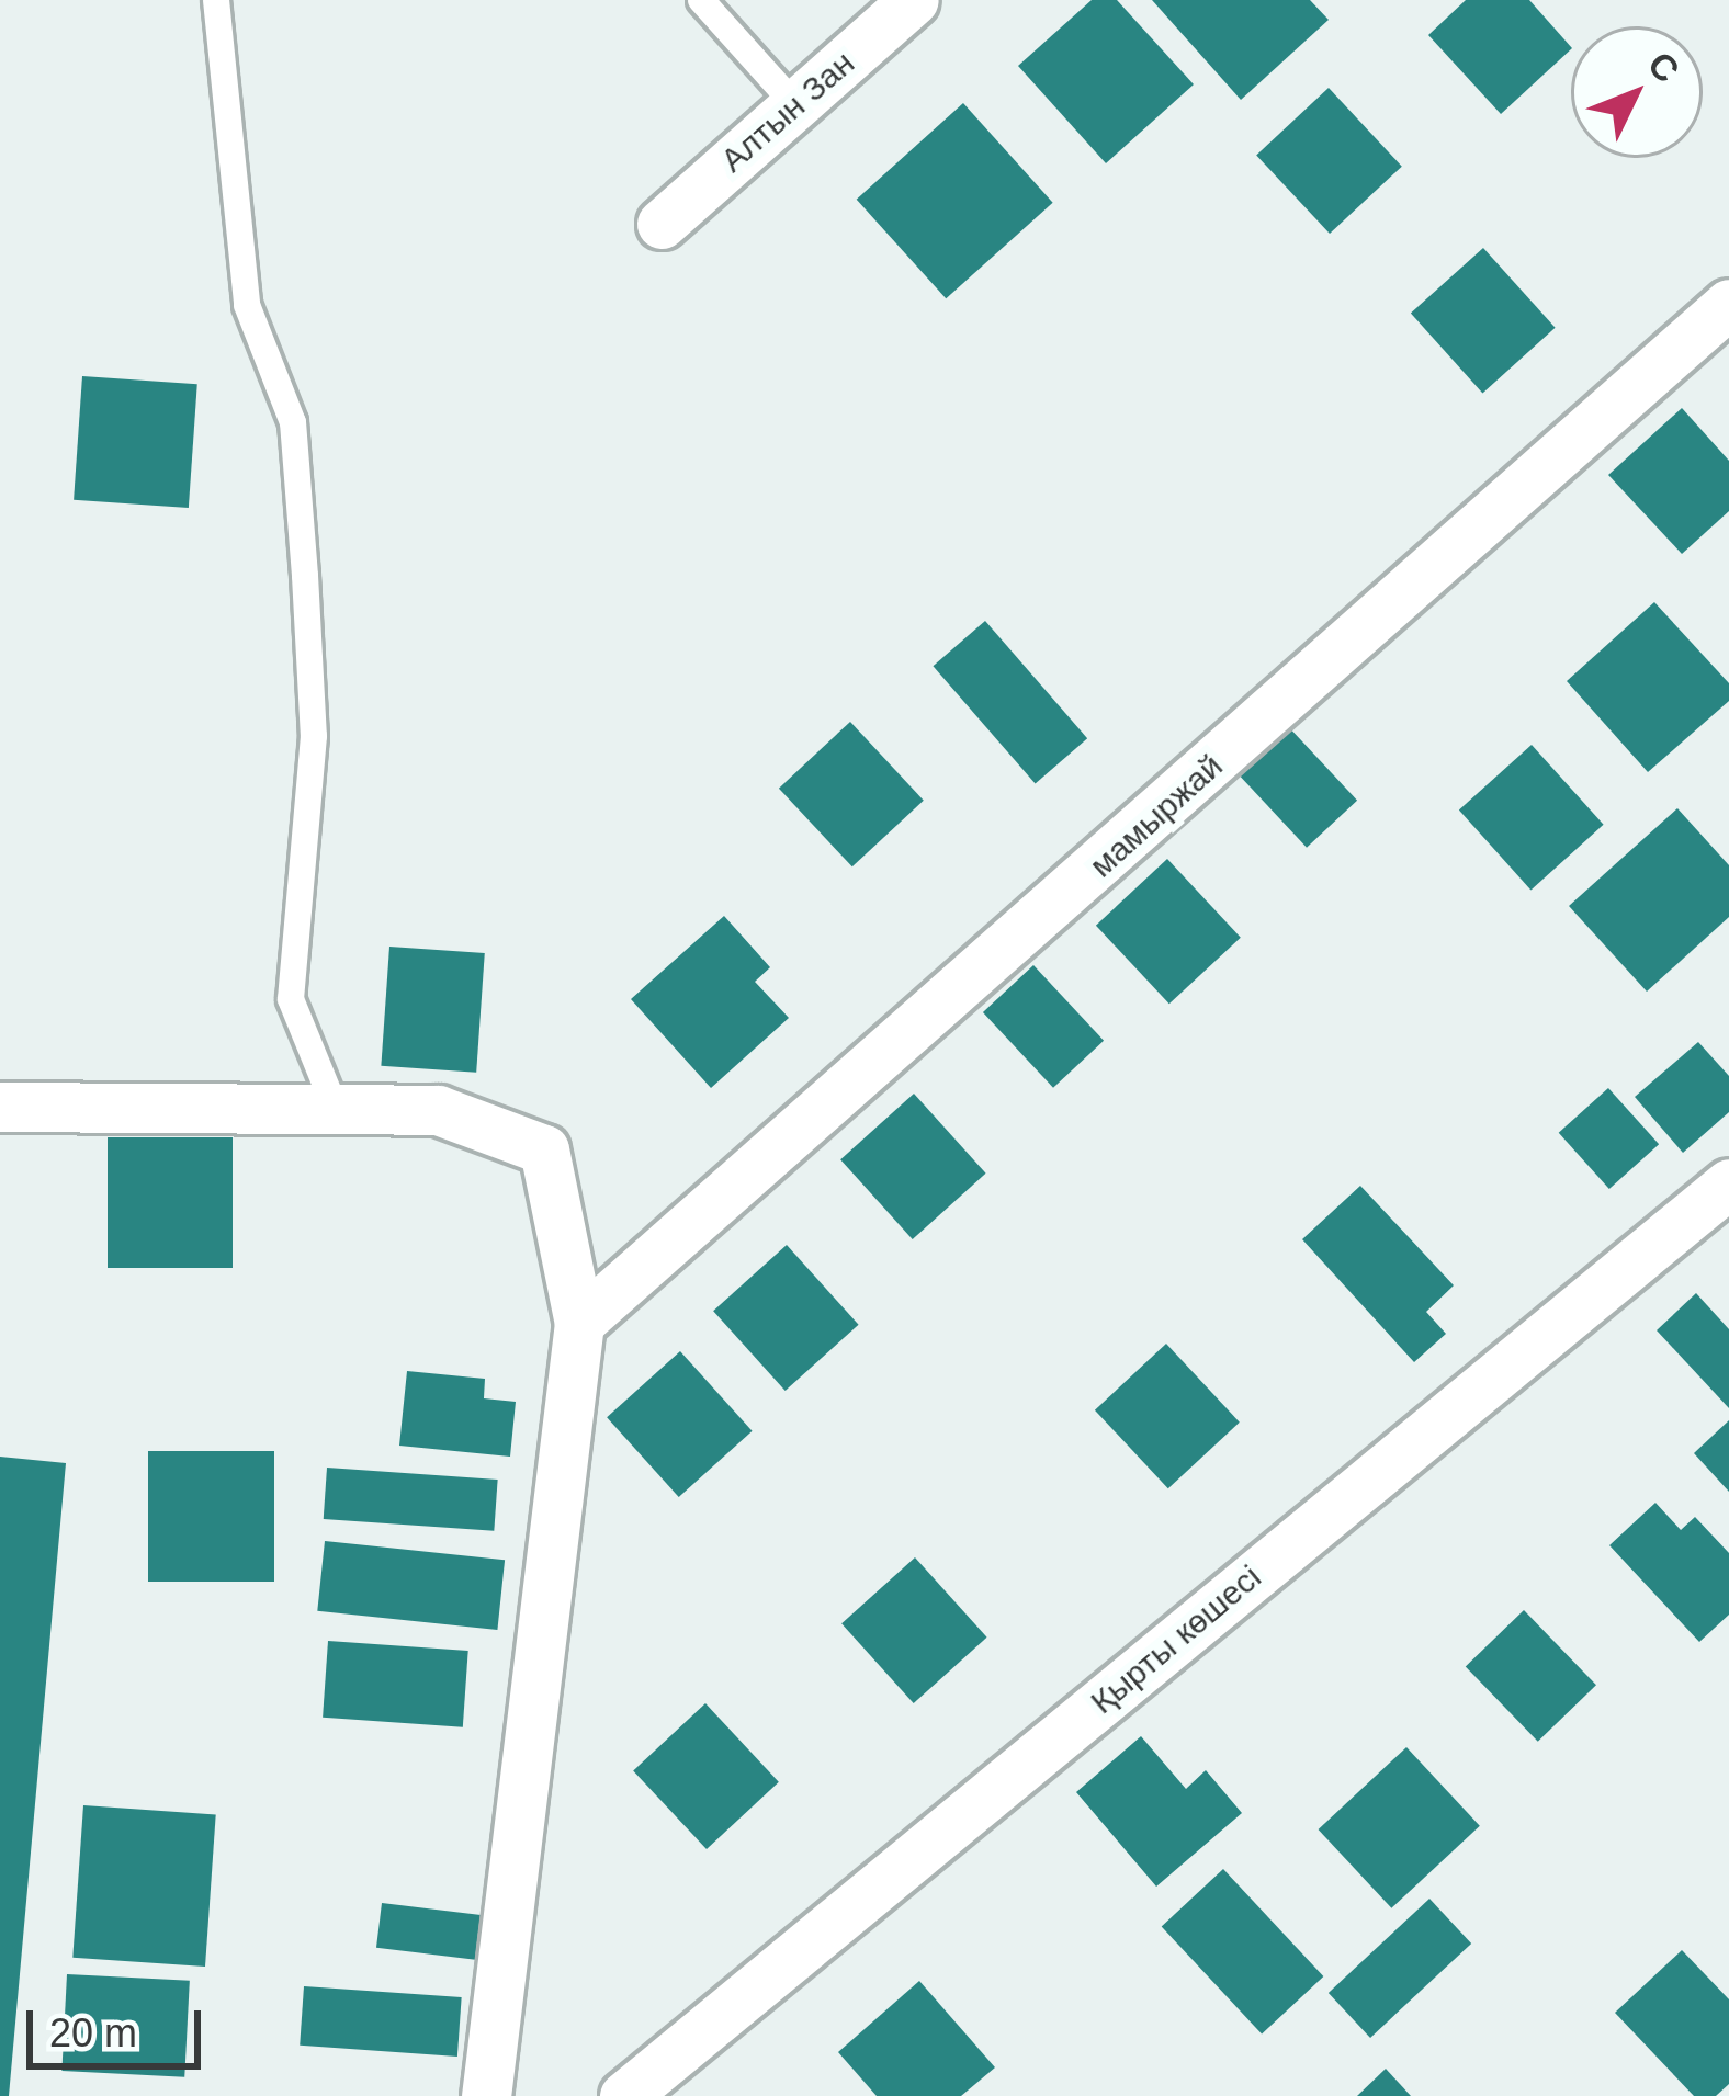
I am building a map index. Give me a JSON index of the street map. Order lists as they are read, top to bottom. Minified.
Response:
{"streets":{"street":["Алтын Зан","мамыржай","Қырты көшесі"]},"scale_bar":"20 m","north":"top right"}
